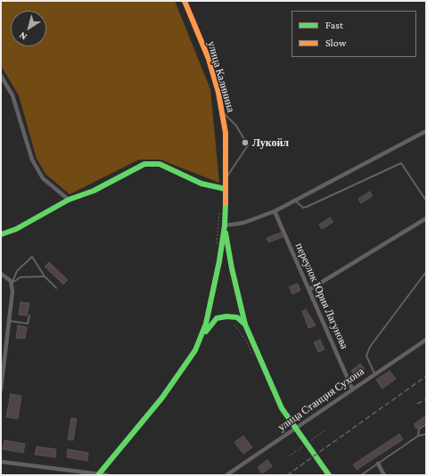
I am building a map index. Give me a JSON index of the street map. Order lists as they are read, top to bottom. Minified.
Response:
{"streets":{"street":["улица Калинина","переулок Юрия Лагунова","улица Станция Сухона"]},"crossings":[["переулок Юрия Лагунова","улица Станция Сухона"]],"places":["Лукойл"],"legend":["Fast","Slow"],"north":"bottom left"}
